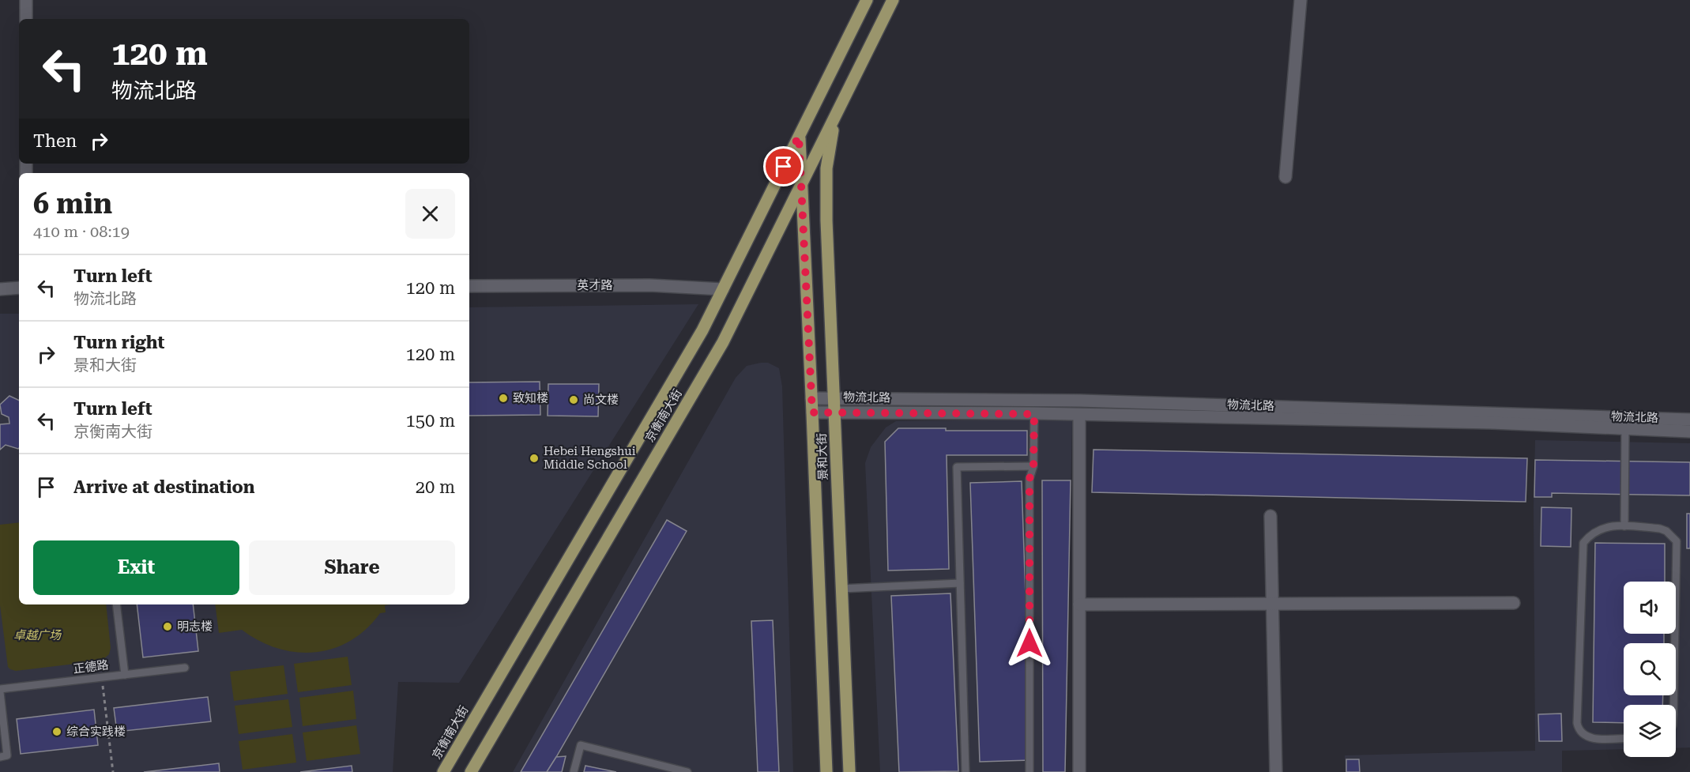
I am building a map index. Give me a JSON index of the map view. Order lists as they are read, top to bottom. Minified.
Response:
{"streets":{"main road":["京衡南大街","景和大街"],"street":["英才路","物流北路"],"lane":["正德路"]},"crossings":[["英才路","京衡南大街"],["物流北路","景和大街"],["京衡南大街","景和大街"]],"parks":["卓越广场"],"places":["致知楼","尚文楼","Hebei Hengshui Middle School","明志楼","综合实践楼"],"page":{"turn":["120 m","物流北路"],"then":"Then","heading":["6 min","410 m · 08:19"],"list":[{"name":"Turn left","note":"物流北路","value":"120 m"},{"name":"Turn right","note":"景和大街","value":"120 m"},{"name":"Turn left","note":"京衡南大街","value":"150 m"},{"name":"Arrive at destination","value":"20 m"}],"buttons":["Exit","Share"]}}
